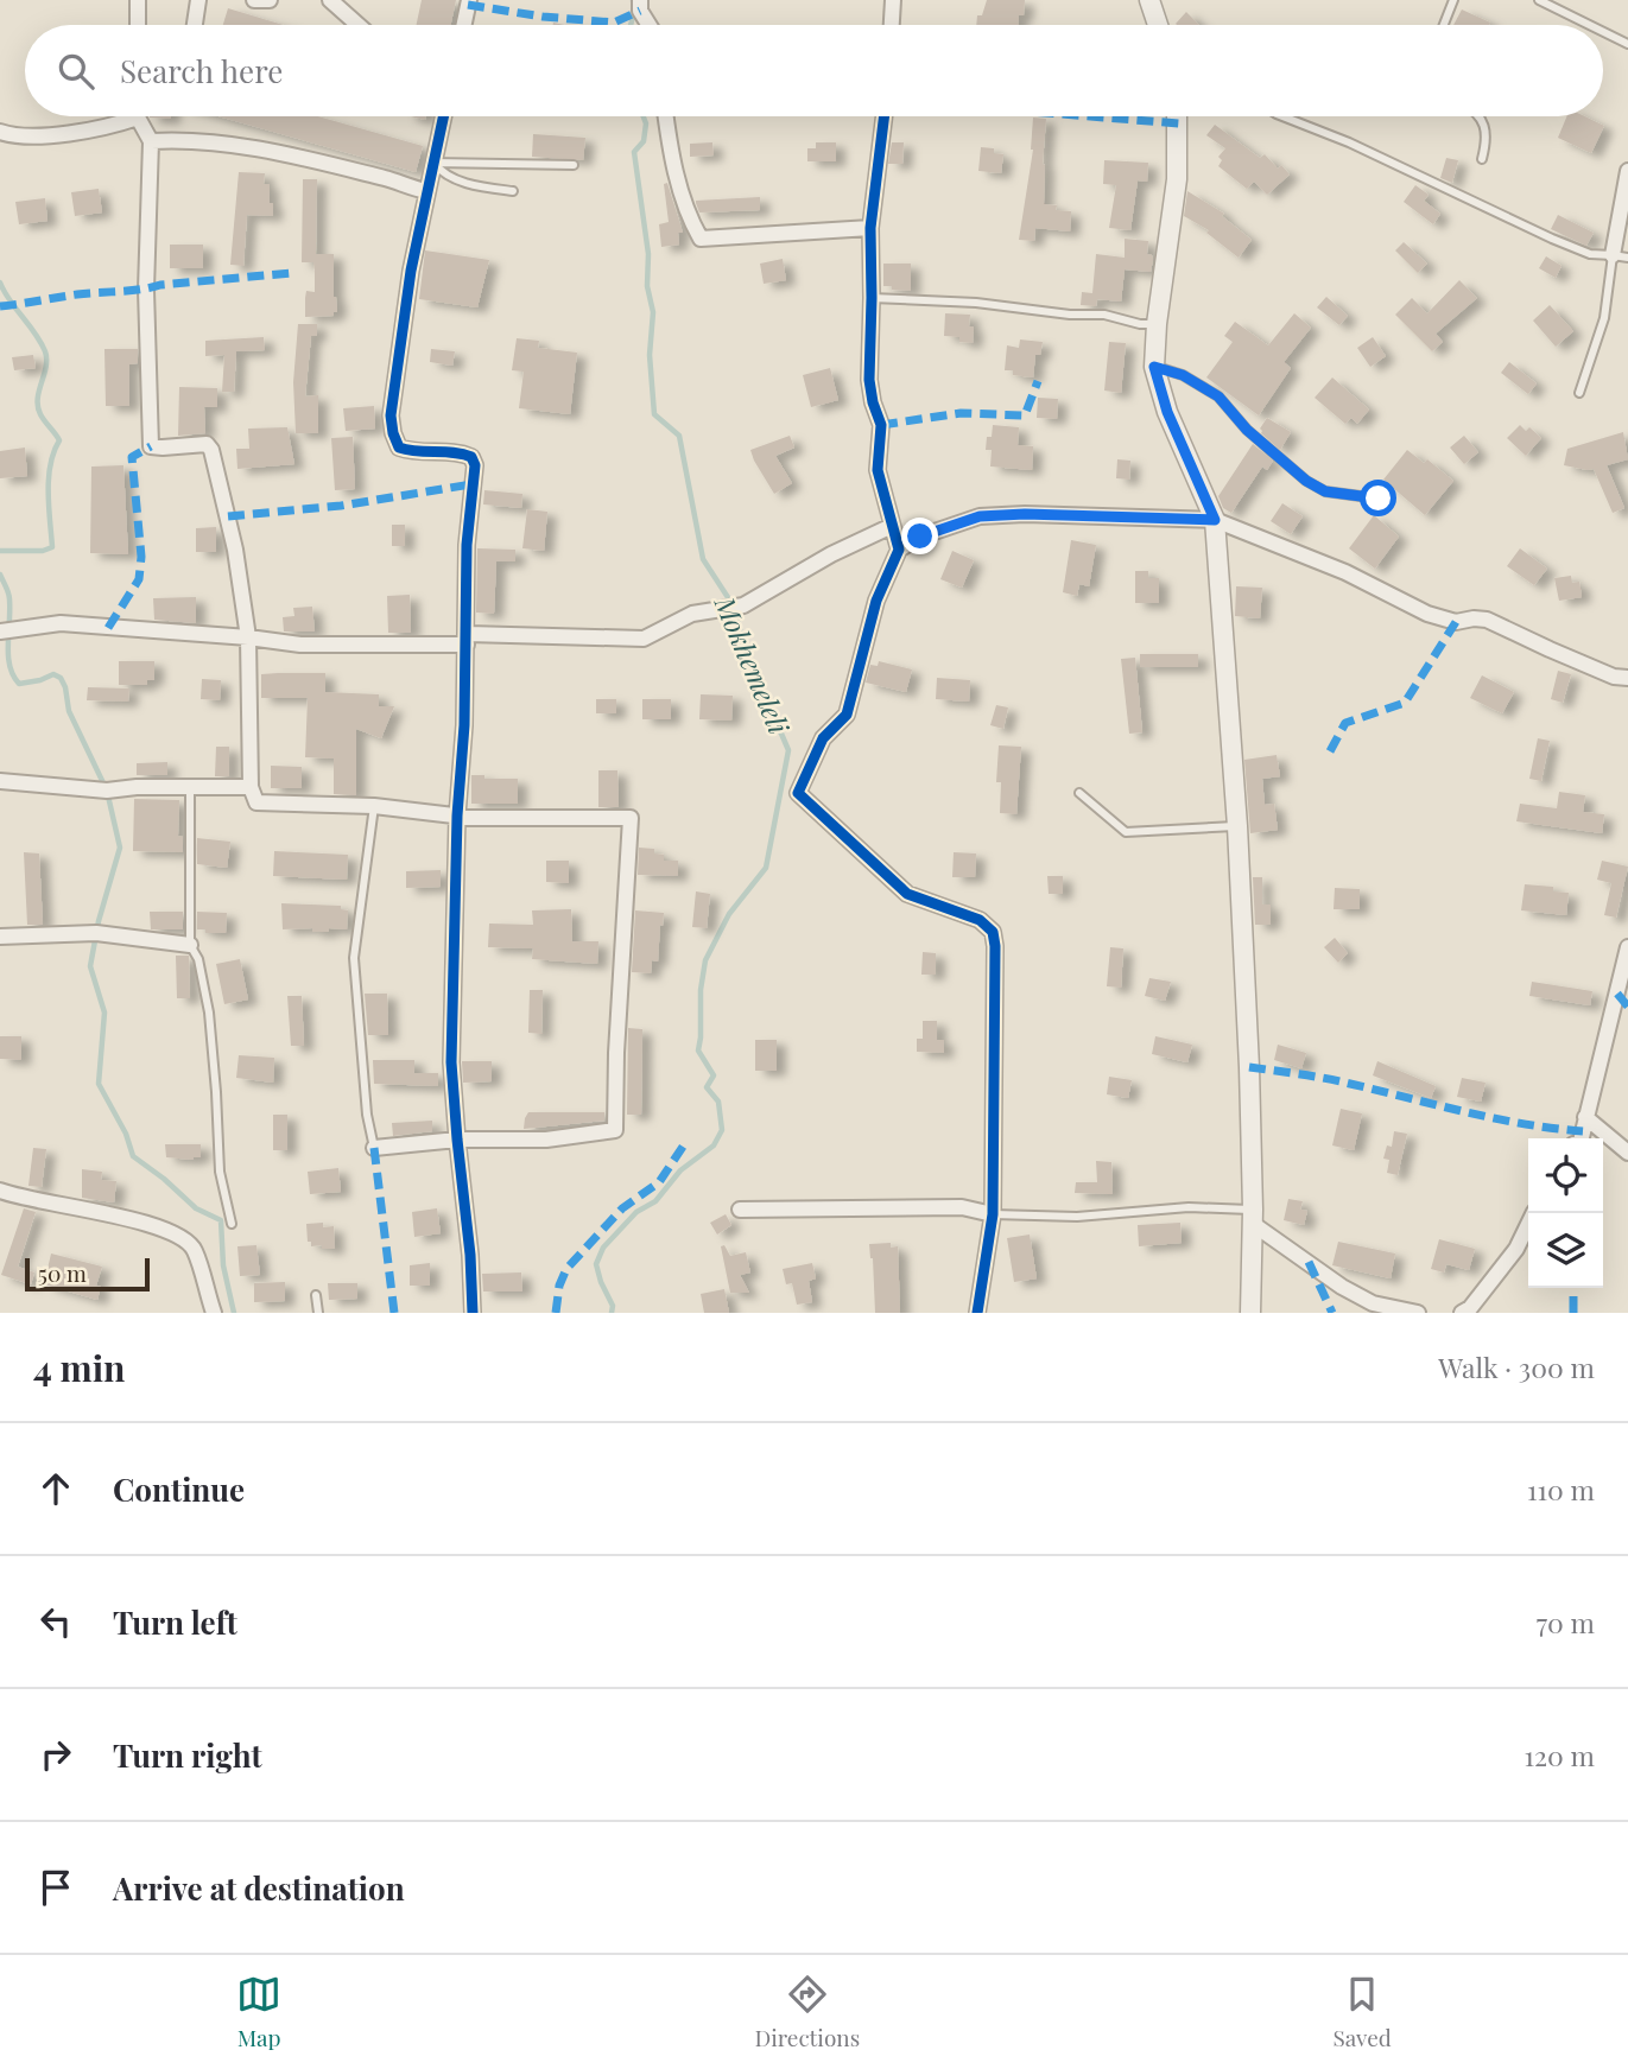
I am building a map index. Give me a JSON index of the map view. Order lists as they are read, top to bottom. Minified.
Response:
{"water":["Mokhemeleli"],"scale_bar":"50 m","page":{"search":"Search here","scale":"50 m","heading":["4 min","Walk · 300 m"],"list":[["Continue","110 m"],["Turn left","70 m"],["Turn right","120 m"],"Arrive at destination"],"nav":["Map","Directions","Saved"]}}
